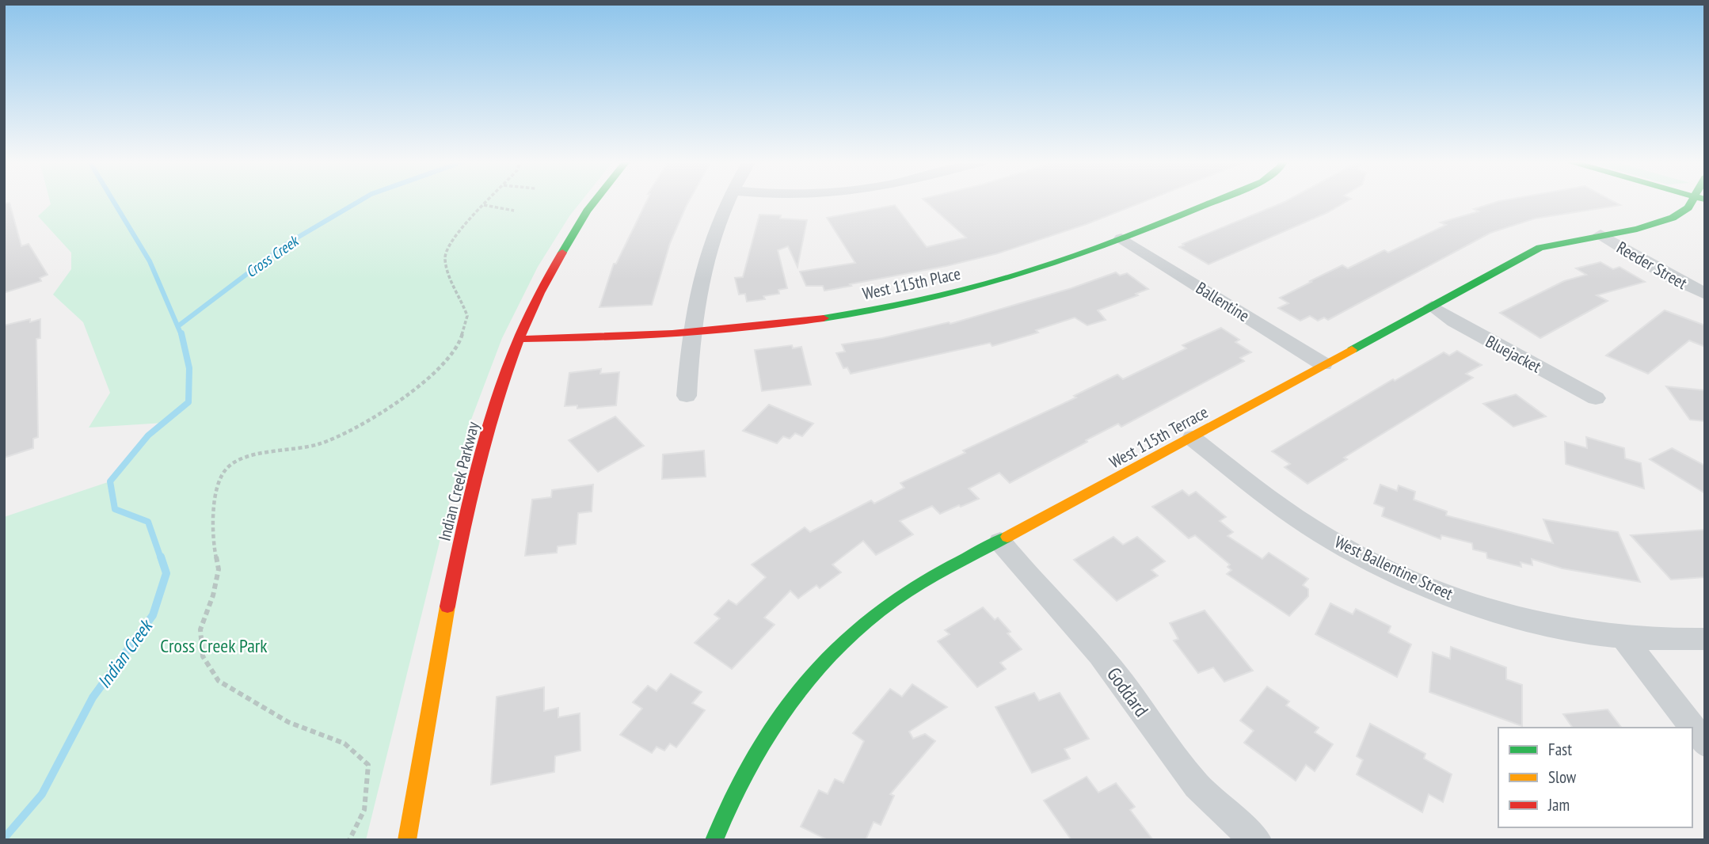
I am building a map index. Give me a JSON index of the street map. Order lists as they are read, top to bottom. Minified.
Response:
{"streets":{"street":["Reeder Street","West 115th Place","Ballentine","Bluejacket","West 115th Terrace","Indian Creek Parkway","West Ballentine Street","Goddard"]},"crossings":[["Reeder Street","West 115th Terrace"],["West 115th Place","Ballentine"],["West 115th Place","Indian Creek Parkway"],["Ballentine","West 115th Terrace"],["Bluejacket","West 115th Terrace"],["West 115th Terrace","West Ballentine Street"],["West 115th Terrace","Goddard"]],"water":["Cross Creek","Indian Creek"],"parks":["Cross Creek Park"],"legend":["Fast","Slow","Jam"]}
